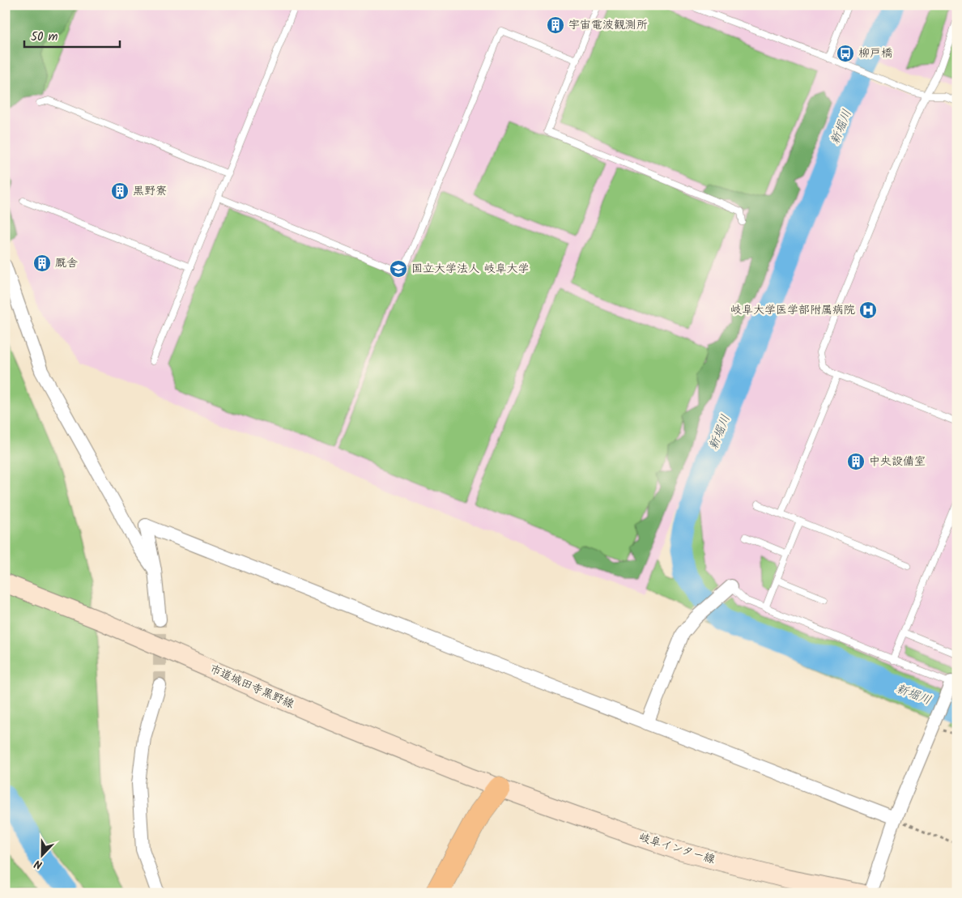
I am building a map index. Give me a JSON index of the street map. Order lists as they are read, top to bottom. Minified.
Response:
{"streets":{"street":["市道城田寺黒野線","岐阜インター線"]},"crossings":[["市道城田寺黒野線","岐阜インター線"]],"water":["新堀川"],"places":{"building":["宇宙電波観測所","黒野寮","厩舎","中央設備室"],"bus stop":["柳戸橋"],"school or university":["国立大学法人 岐阜大学"],"hospital":["岐阜大学医学部附属病院"]},"scale_bar":"50 m","north":"bottom"}
